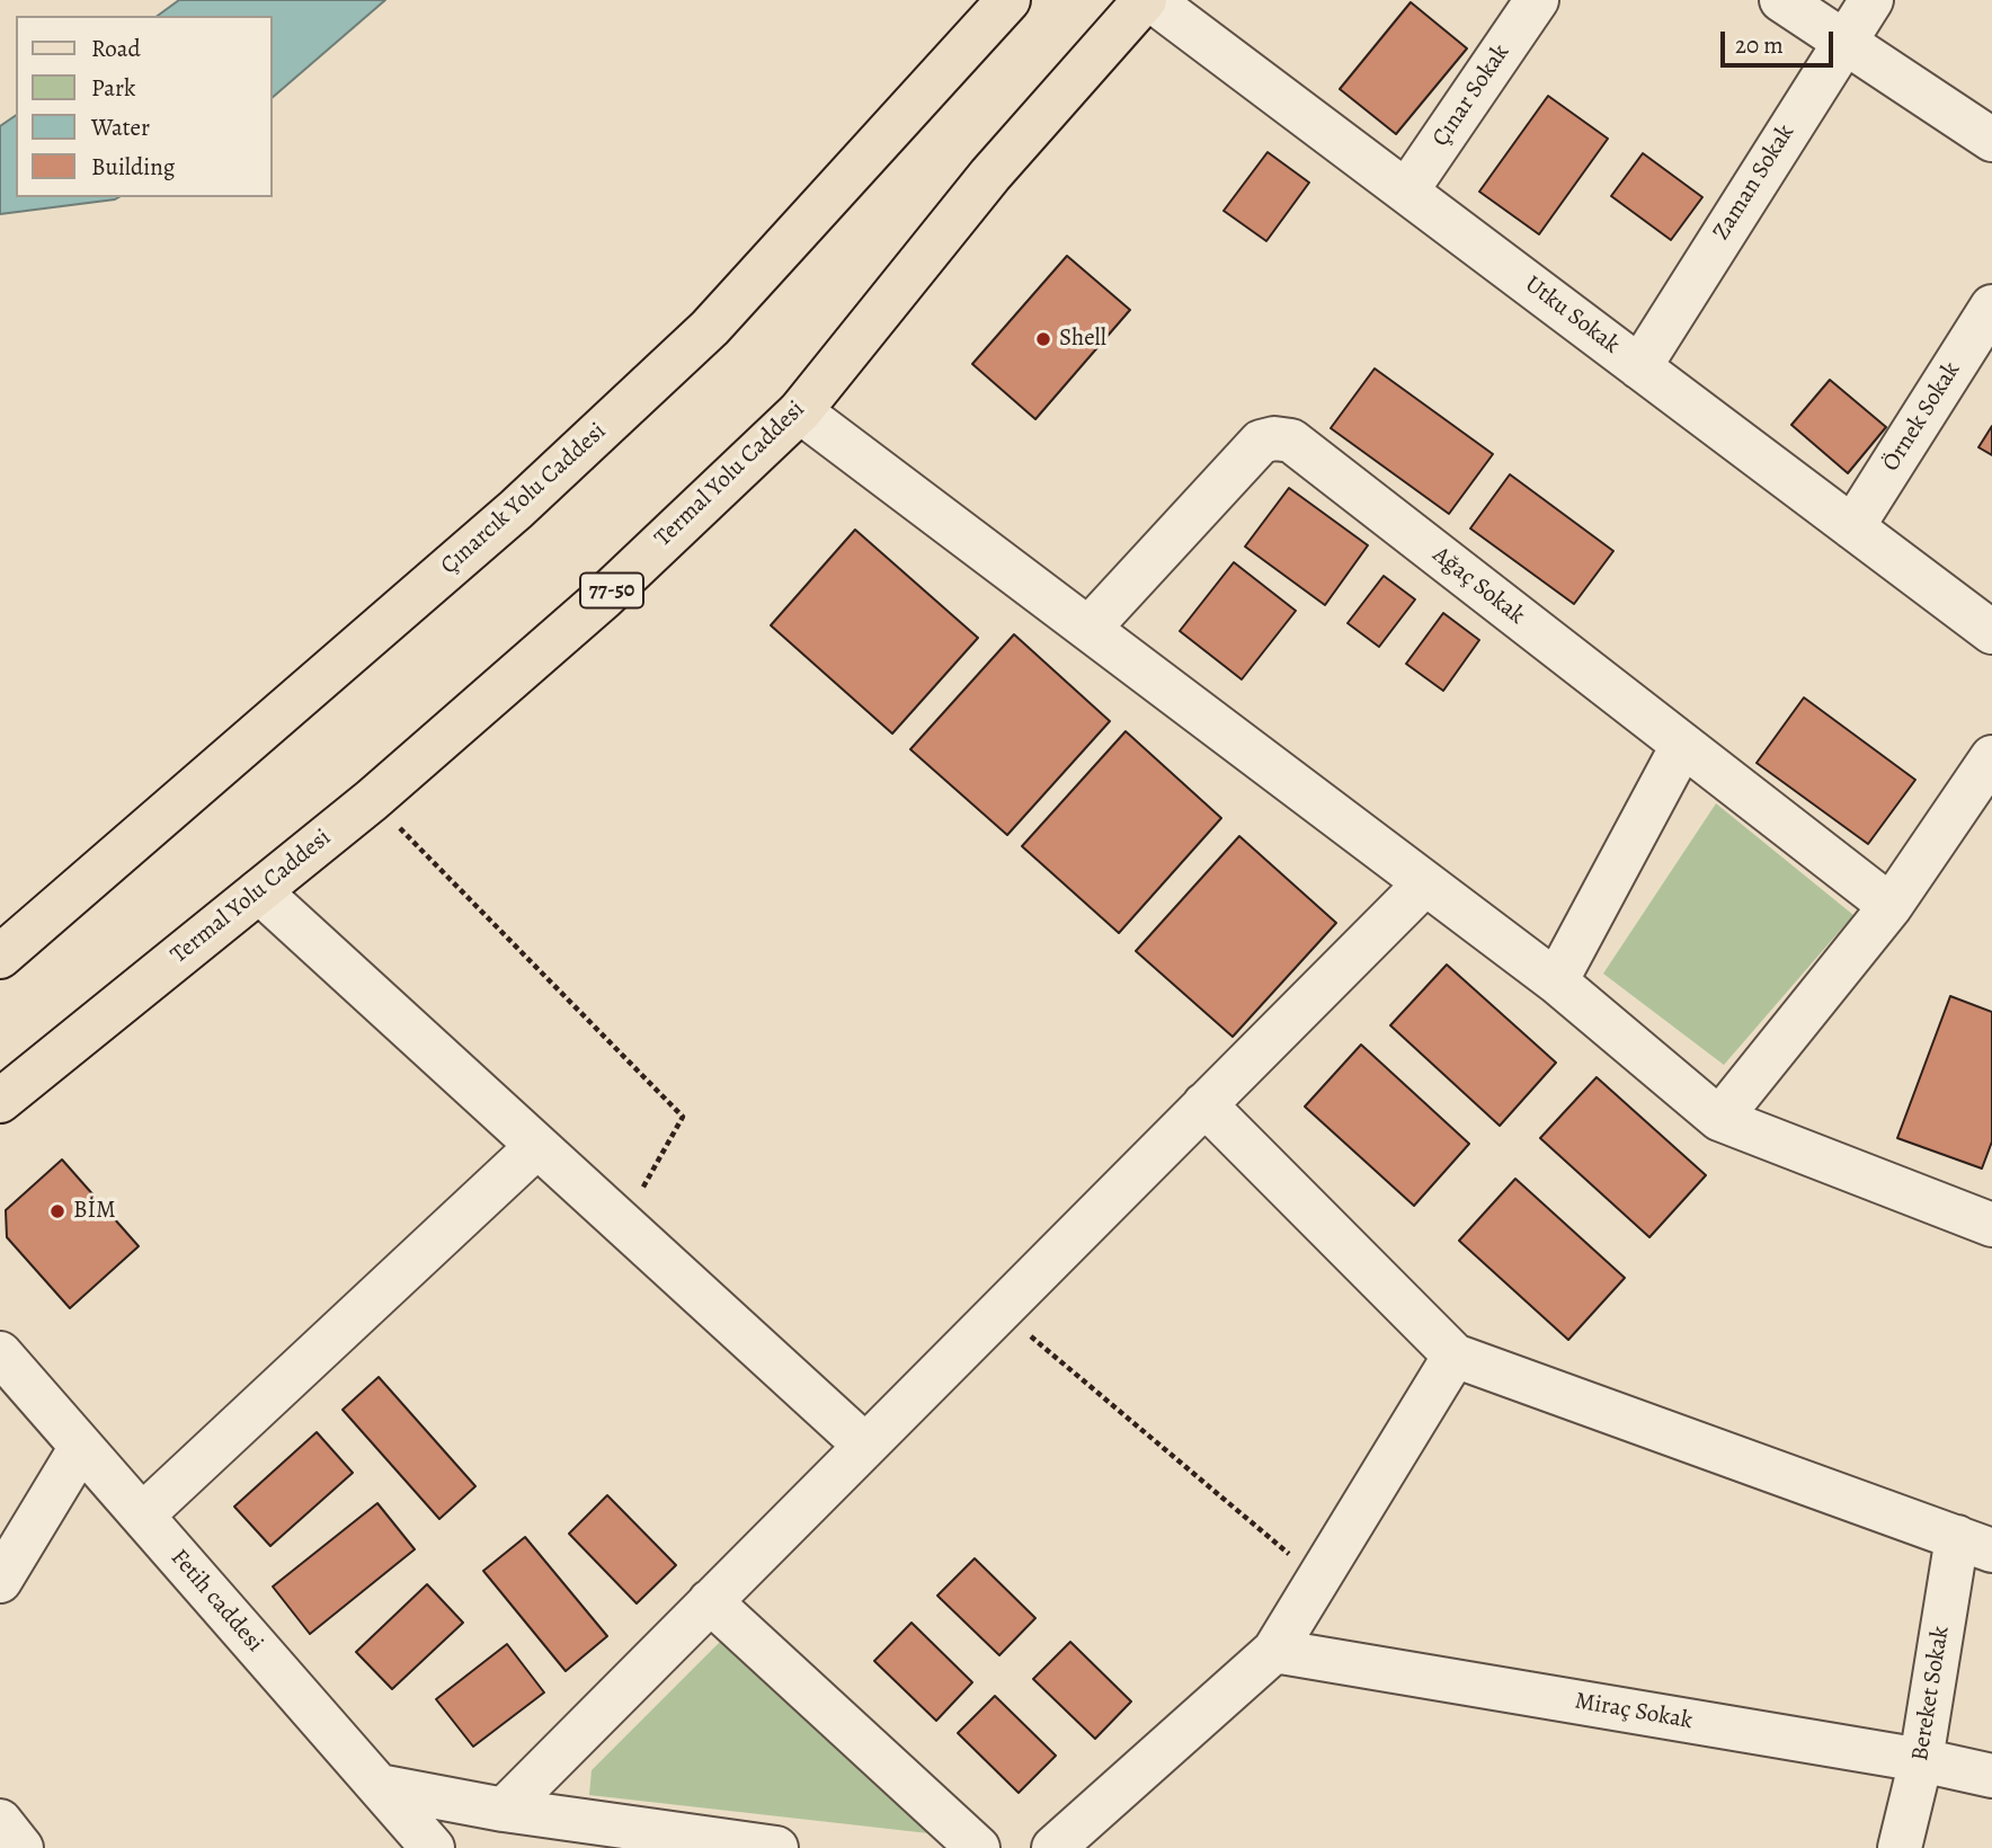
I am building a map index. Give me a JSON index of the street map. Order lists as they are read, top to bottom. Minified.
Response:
{"streets":{"main road":["Termal Yolu Caddesi","Çınarcık Yolu Caddesi","77-50"],"street":["Çınar Sokak","Zaman Sokak","Utku Sokak","Örnek Sokak","Ağaç Sokak","Fetih caddesi","Bereket Sokak","Miraç Sokak"]},"crossings":[["Çınar Sokak","Utku Sokak"],["Zaman Sokak","Utku Sokak"],["Utku Sokak","Örnek Sokak"],["Bereket Sokak","Miraç Sokak"]],"places":["Shell","BİM"],"legend":["Road","Park","Water","Building"],"scale_bar":"20 m"}
